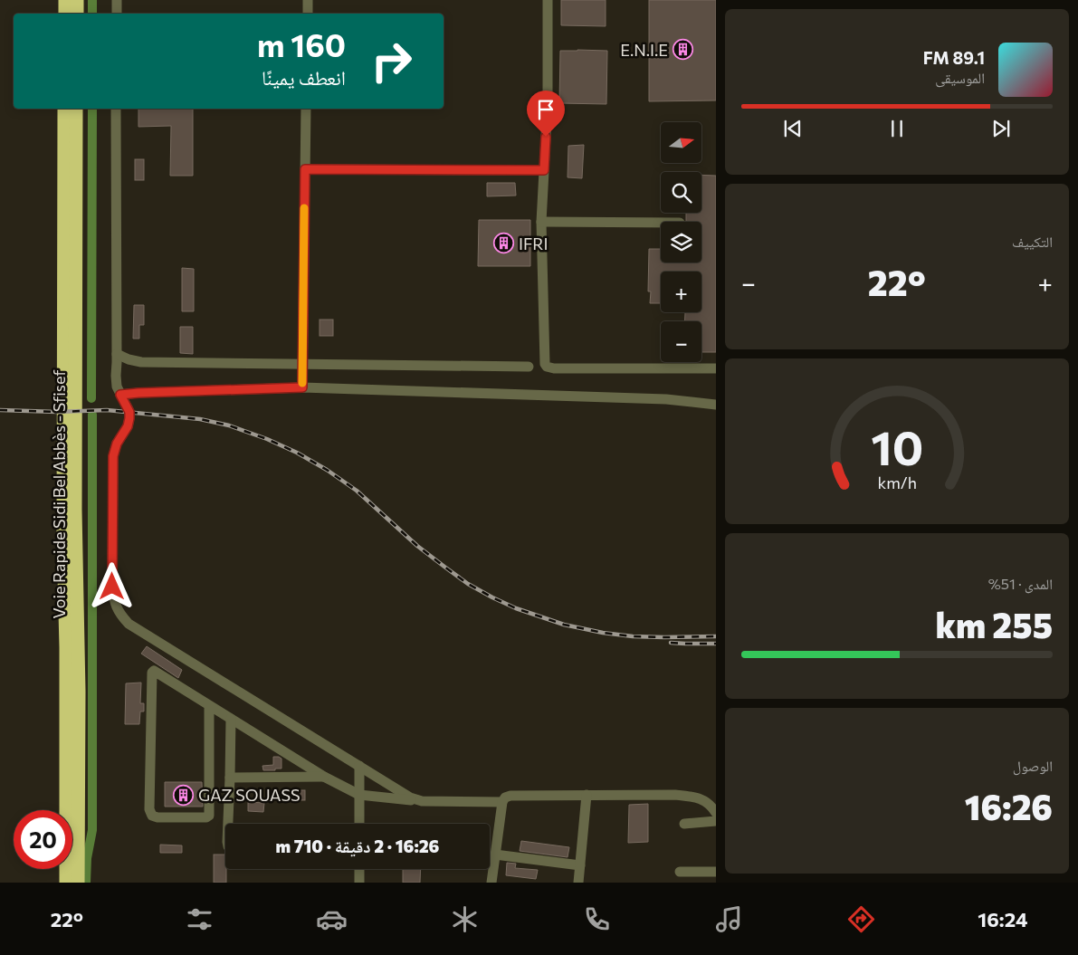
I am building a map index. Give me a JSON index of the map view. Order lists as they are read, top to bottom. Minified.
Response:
{"streets":{"highway":["Voie Rapide Sidi Bel Abbès - Sfisef"]},"places":{"building":["E.N.I.E","IFRI","GAZ SOUASS"]},"north":"right","page":{"turn":["160 m","انعطف يمينًا"],"song":["89.1 FM","الموسيقى"],"map_buttons":["+","−"],"tile":["التكييف",["المدى · 51%","255 km"],["الوصول","16:26"]],"heat":["−","22°","+"],"limit":"20","trip":"16:26 · 2 دقيقة · 710 m","tabs":["16:24","22°"],"gauge":["10","km/h"]}}
